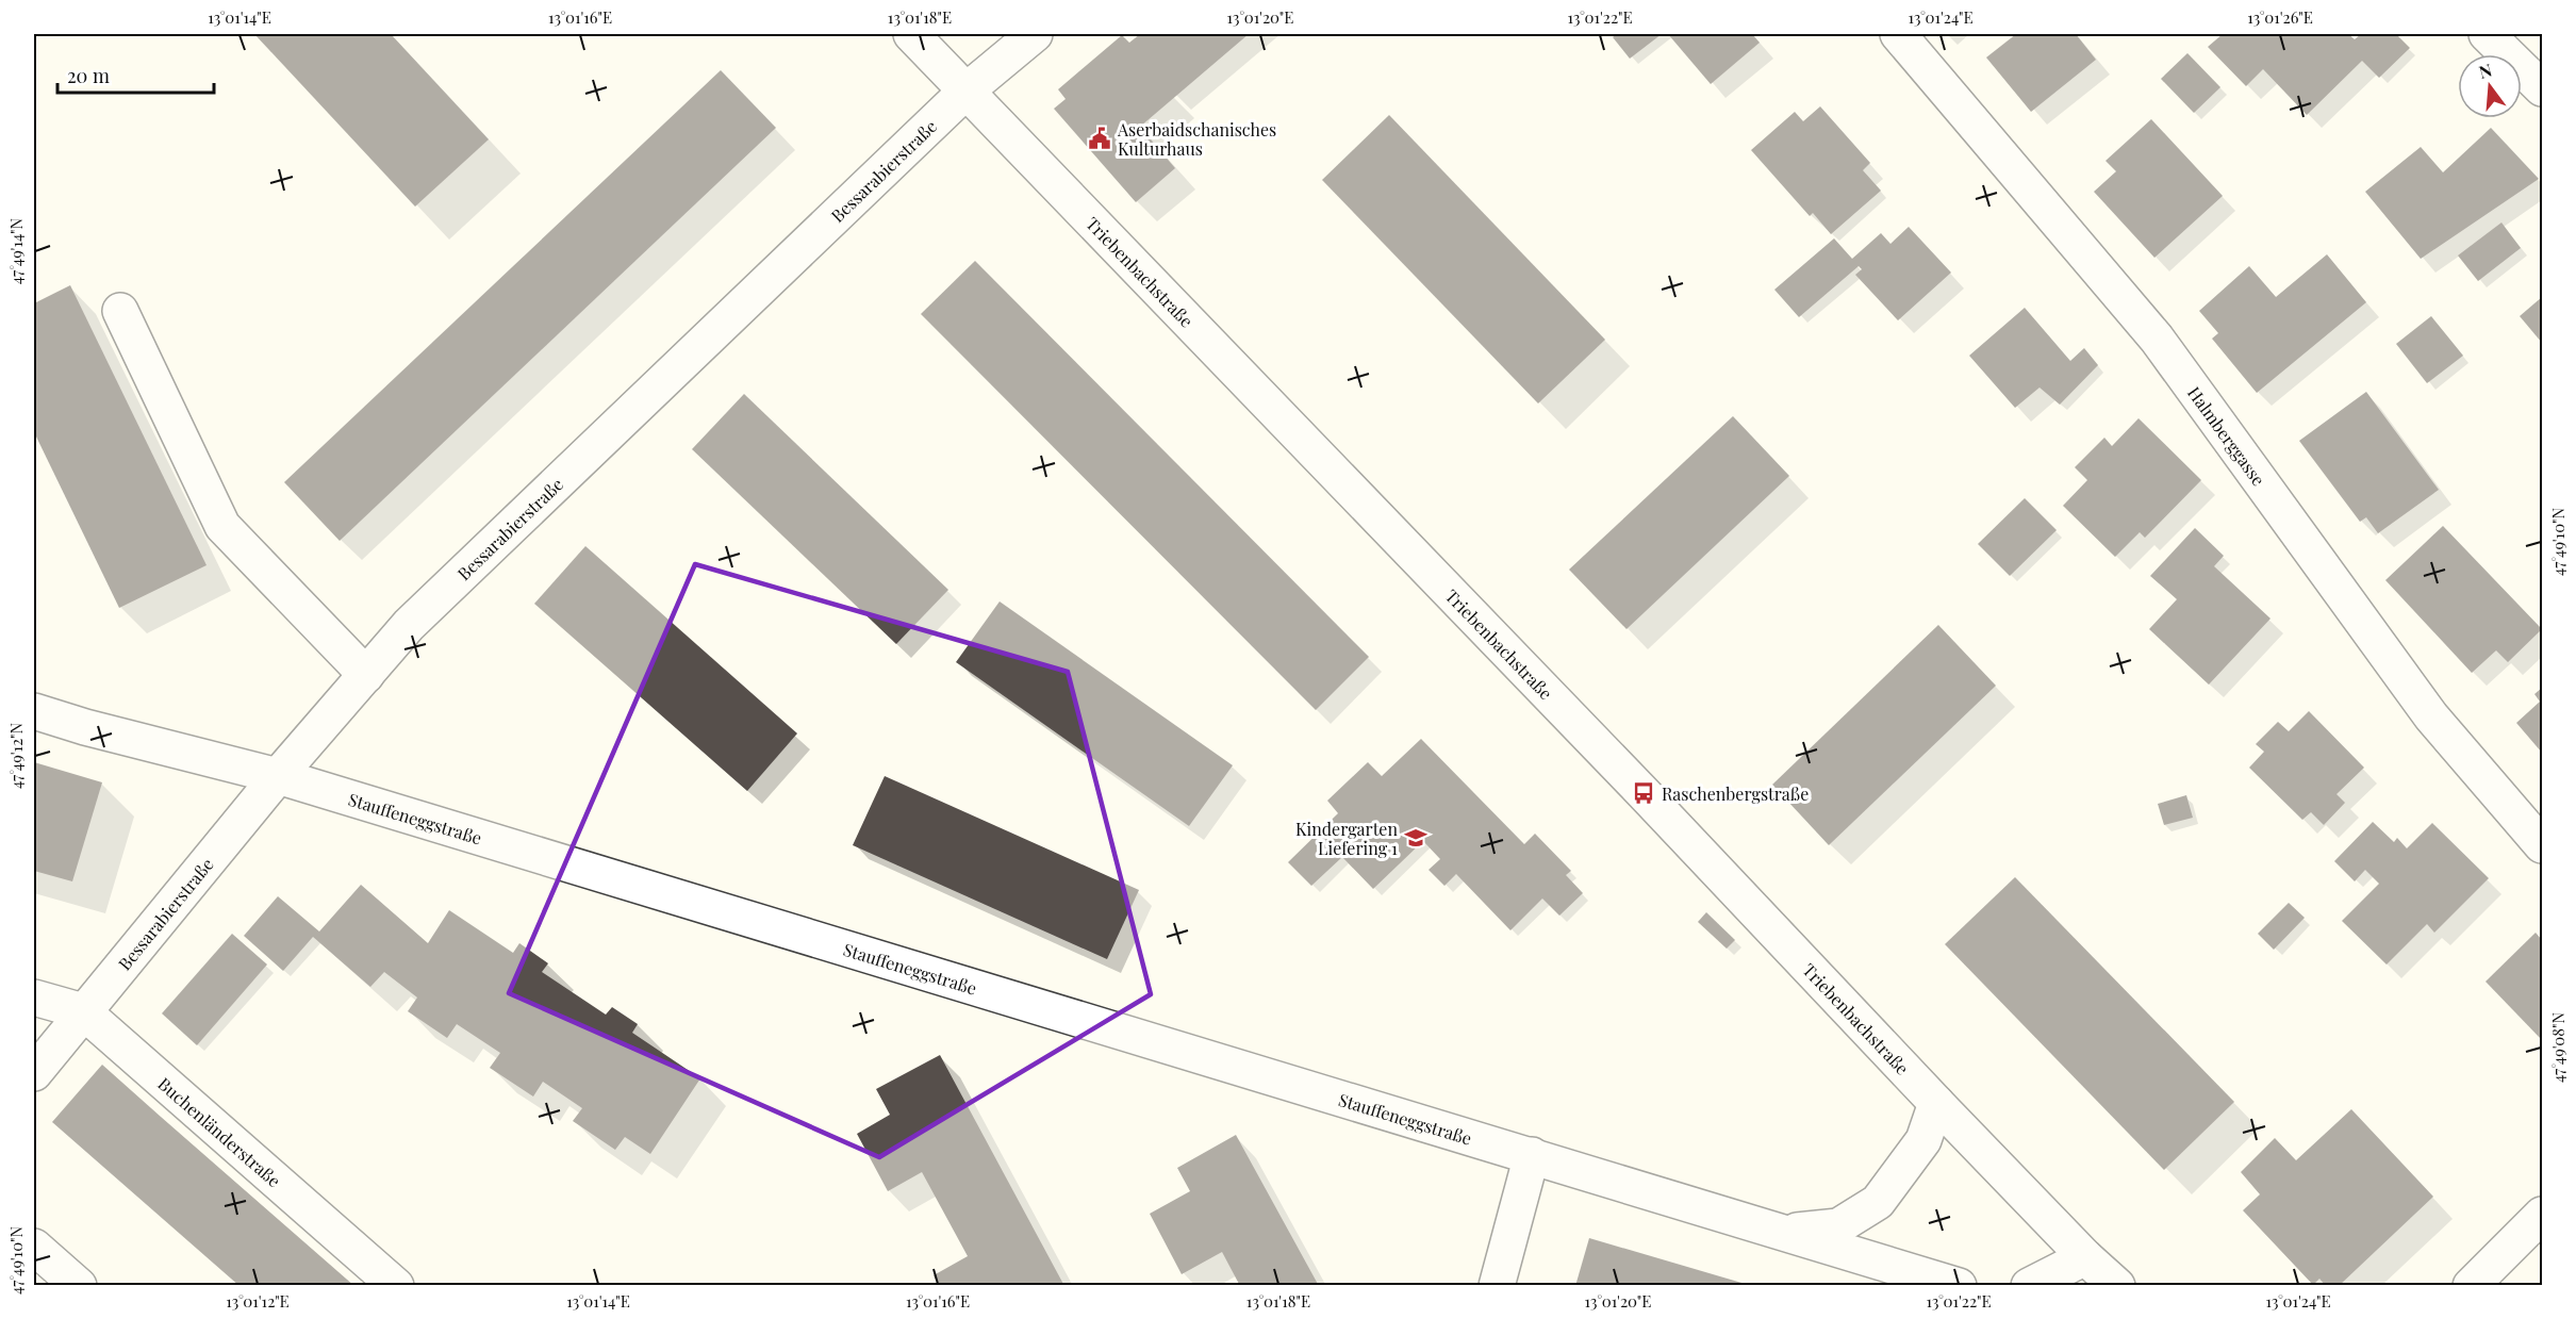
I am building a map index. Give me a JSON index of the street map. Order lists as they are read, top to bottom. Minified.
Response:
{"streets":{"street":["Bessarabierstraße","Triebenbachstraße","Halmberggasse","Stauffeneggstraße","Buchenländerstraße"]},"crossings":[["Bessarabierstraße","Triebenbachstraße"],["Bessarabierstraße","Stauffeneggstraße"],["Bessarabierstraße","Buchenländerstraße"],["Triebenbachstraße","Stauffeneggstraße"]],"places":{"public building":["Aserbaidschanisches Kulturhaus"],"bus stop":["Raschenbergstraße"],"school or university":["Kindergarten Liefering 1"]},"scale_bar":"20 m","north":"top","coordinates":["13°01'14\"E","13°01'16\"E","13°01'18\"E","13°01'20\"E","13°01'22\"E","13°01'24\"E","13°01'26\"E","47°49'14\"N","47°49'10\"N","47°49'12\"N","47°49'08\"N","13°01'12\"E"]}
